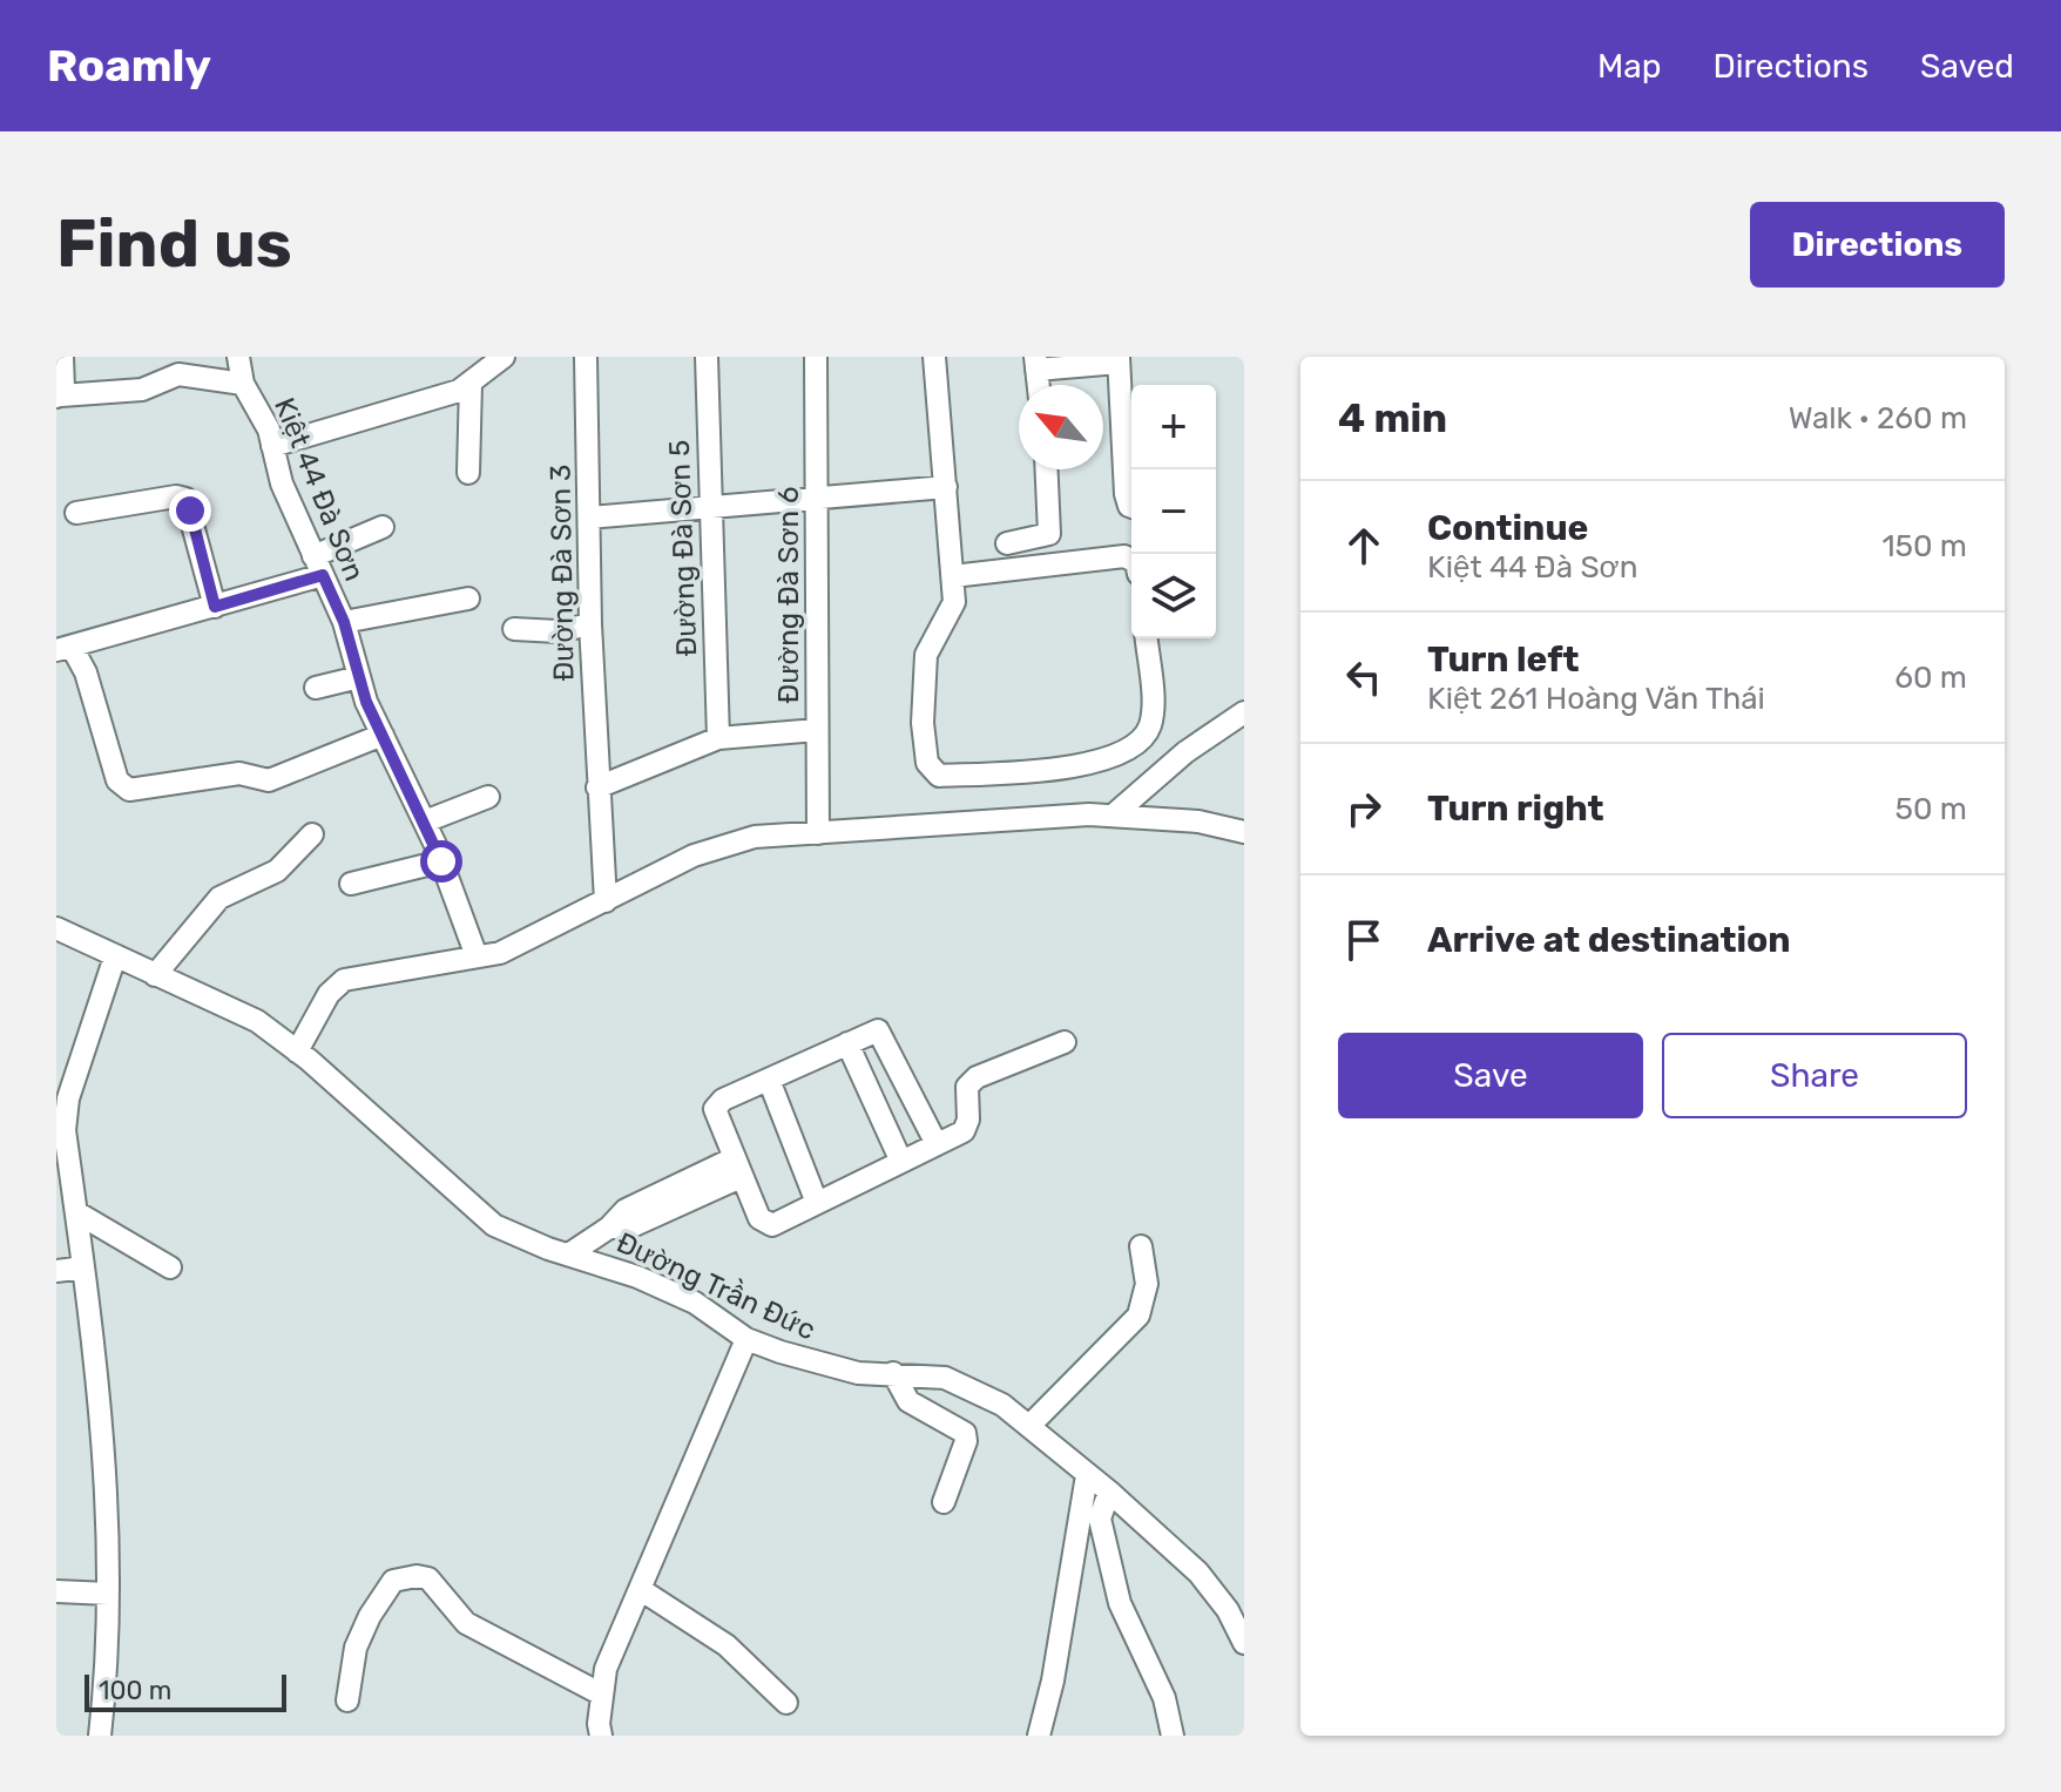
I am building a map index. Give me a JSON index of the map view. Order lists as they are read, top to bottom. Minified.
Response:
{"streets":{"street":["Kiệt 44 Đà Sơn","Đường Đà Sơn 5","Đường Đà Sơn 3","Đường Đà Sơn 6","Đường Trần Đức"]},"scale_bar":"100 m","north":"top left","page":{"header":"Roamly","nav":["Map","Directions","Saved"],"buttons":["Directions",["Save","Share"]],"title":"Find us","heading":["4 min","Walk · 260 m"],"map_buttons":["+","−"],"list":[["Continue","Kiệt 44 Đà Sơn","150 m"],["Turn left","Kiệt 261 Hoàng Văn Thái","60 m"],["Turn right","50 m"],"Arrive at destination"],"scale":"100 m"}}
